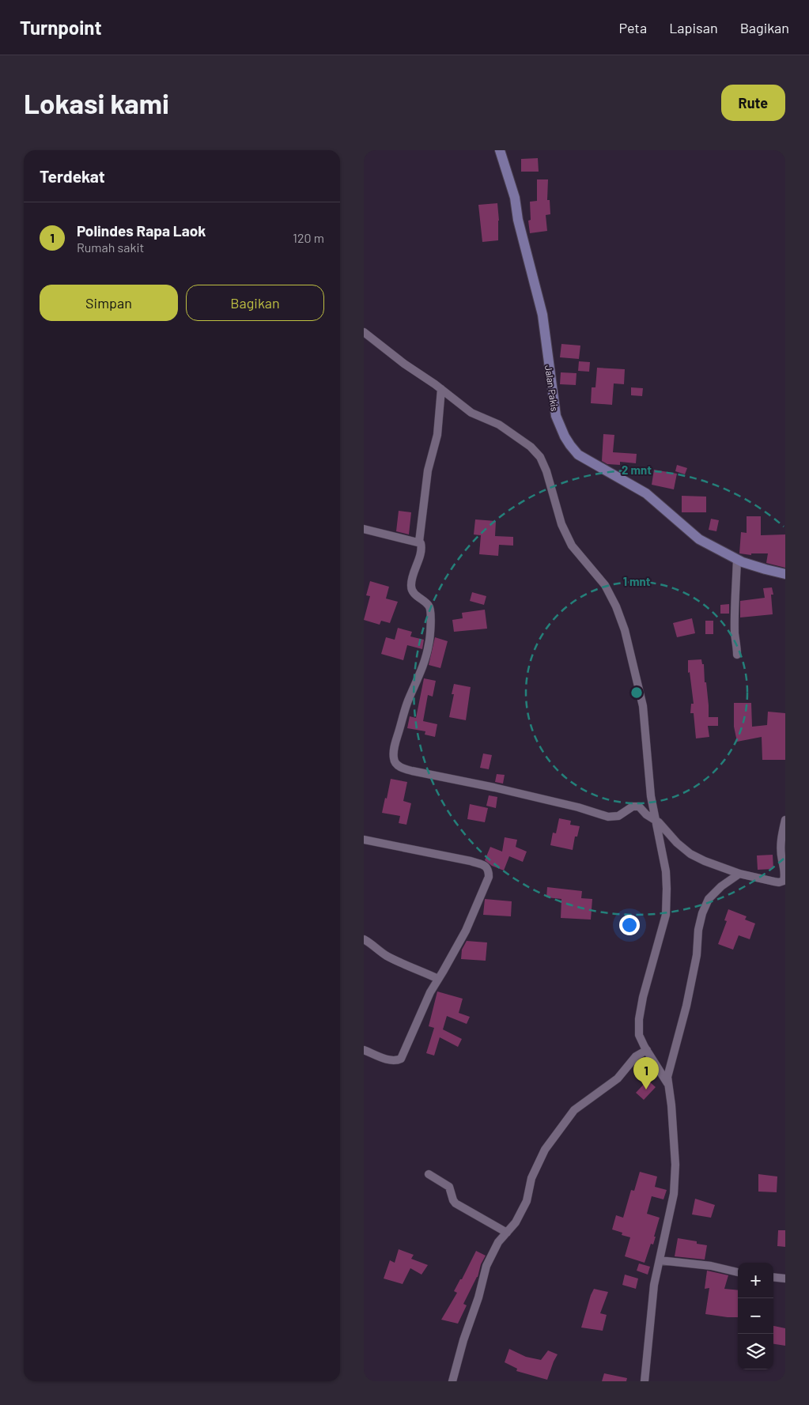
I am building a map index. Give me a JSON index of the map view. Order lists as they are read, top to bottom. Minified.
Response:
{"streets":{"street":["Jalan Pakis"]},"page":{"header":"Turnpoint","nav":["Peta","Lapisan","Bagikan"],"buttons":["Rute",["Simpan","Bagikan"]],"title":"Lokasi kami","heading":"Terdekat","list":[{"mark":"1","name":"Polindes Rapa Laok","note":"Rumah sakit","value":"120 m"}],"pins":"1","map_buttons":["+","−"]},"rings":["2 mnt","1 mnt"]}
